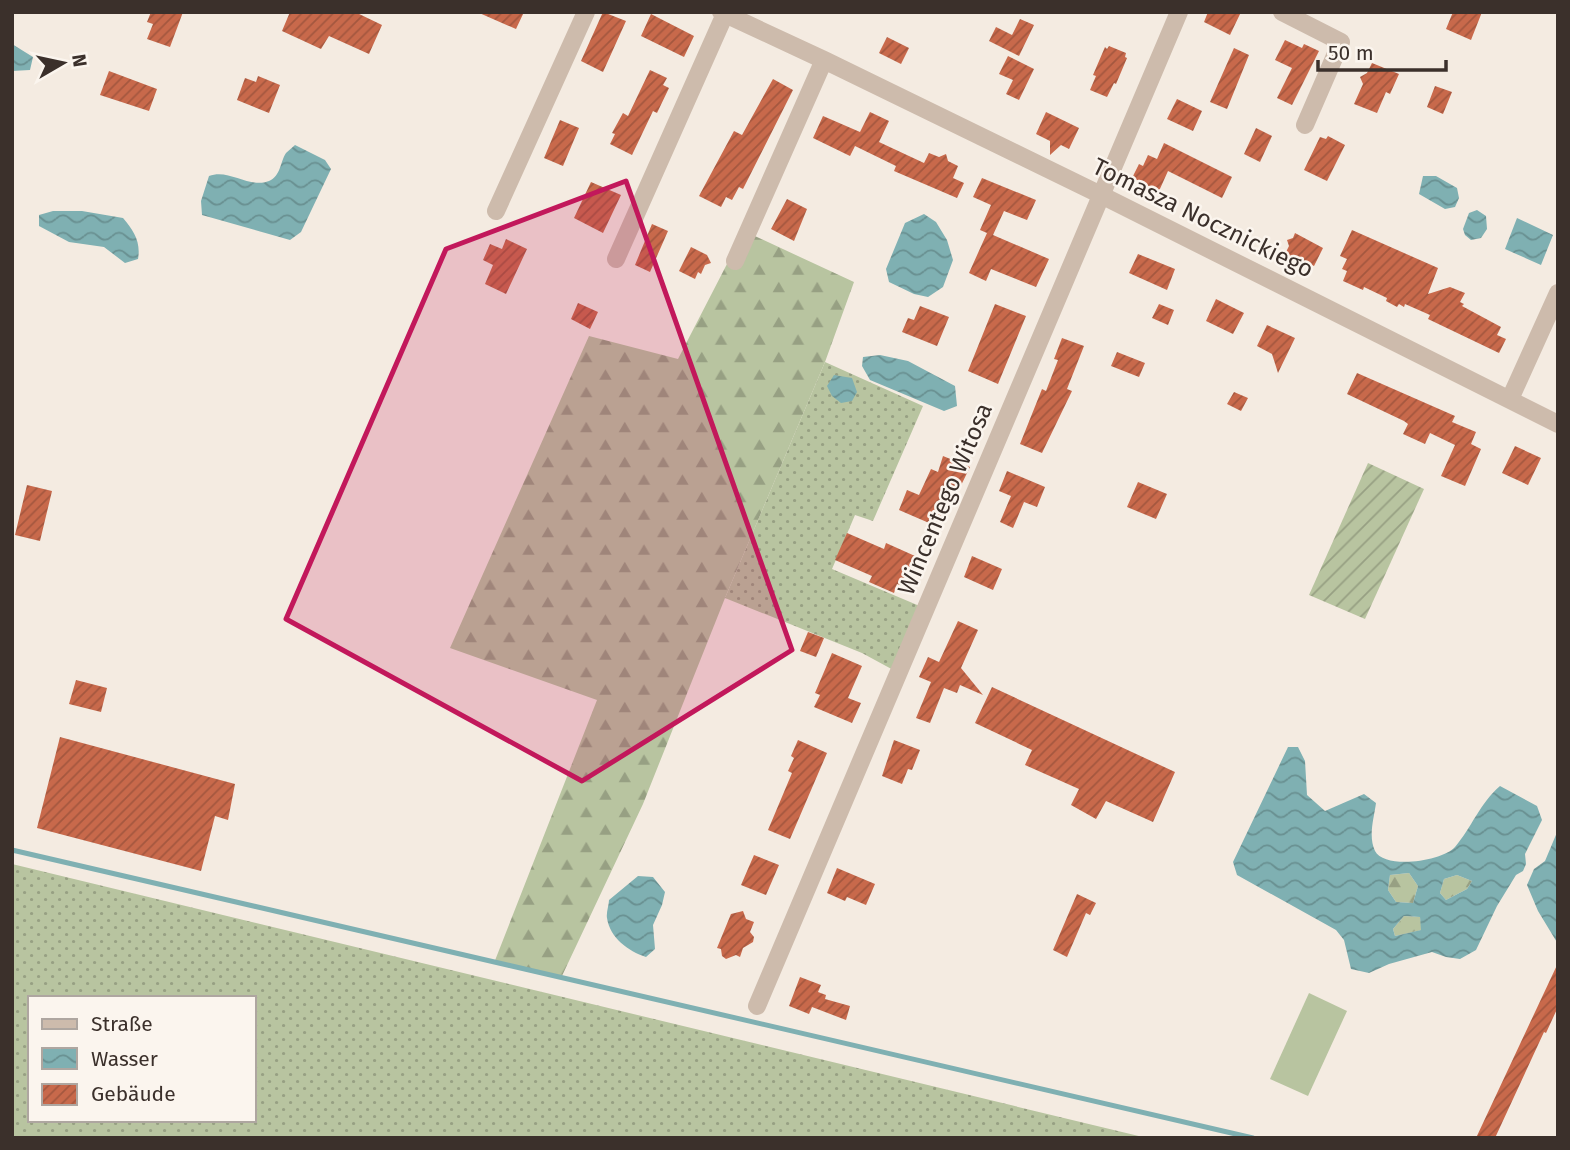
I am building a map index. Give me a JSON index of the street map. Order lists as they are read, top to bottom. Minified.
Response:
{"streets":{"street":["Tomasza Nocznickiego","Wincentego Witosa"]},"crossings":[["Tomasza Nocznickiego","Wincentego Witosa"]],"legend":["Straße","Wasser","Gebäude"],"scale_bar":"50 m","north":"right"}
